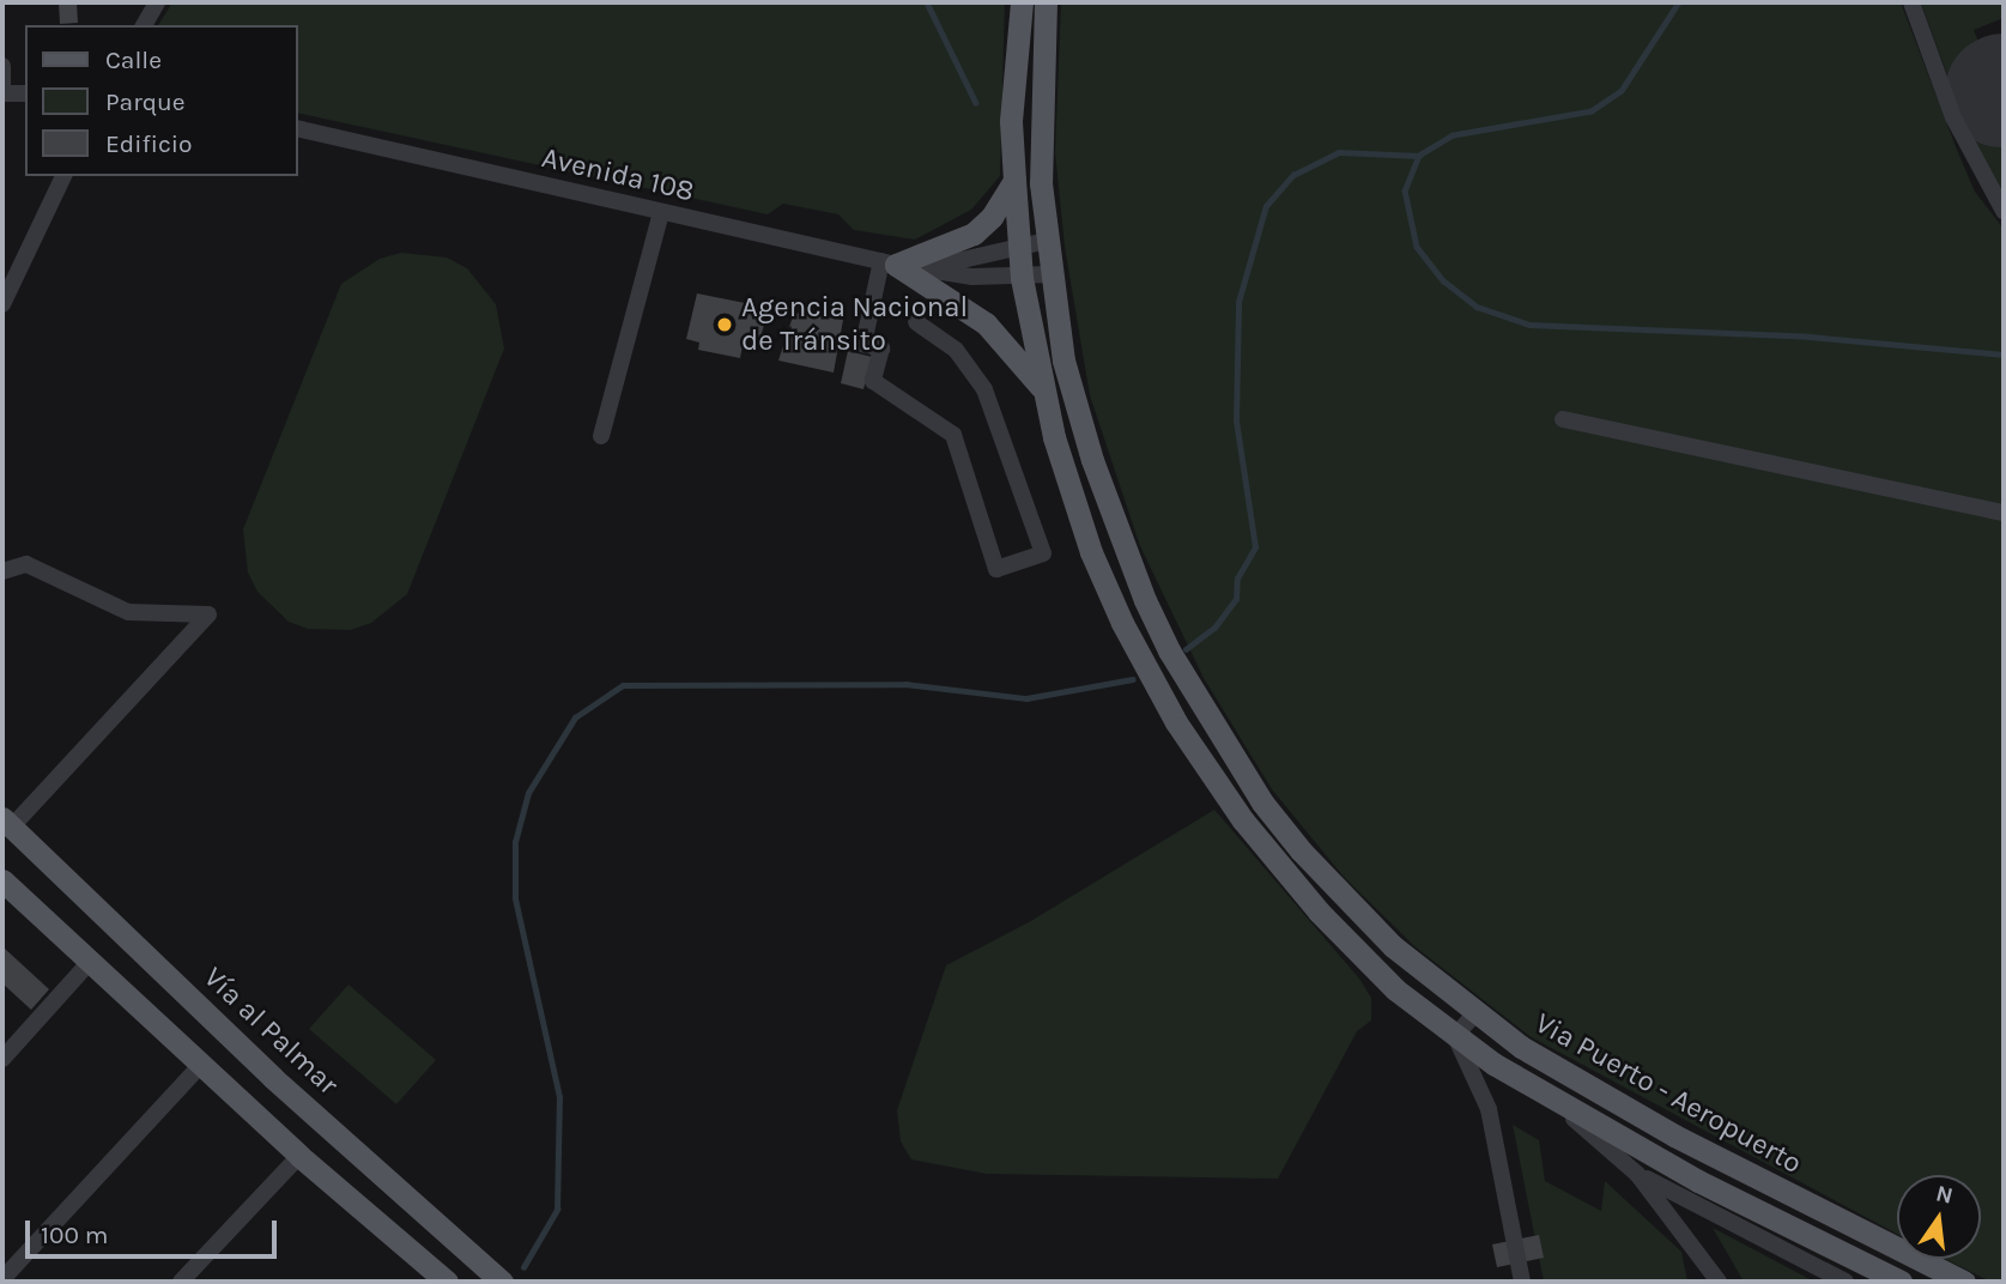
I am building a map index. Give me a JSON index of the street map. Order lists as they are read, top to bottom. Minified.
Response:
{"streets":{"main road":["Vía al Palmar","Via Puerto - Aeropuerto"],"street":["Avenida 108"]},"crossings":[["Avenida 108","Via Puerto - Aeropuerto"]],"places":["Agencia Nacional de Tránsito"],"legend":["Calle","Parque","Edificio"],"scale_bar":"100 m","north":"top"}
